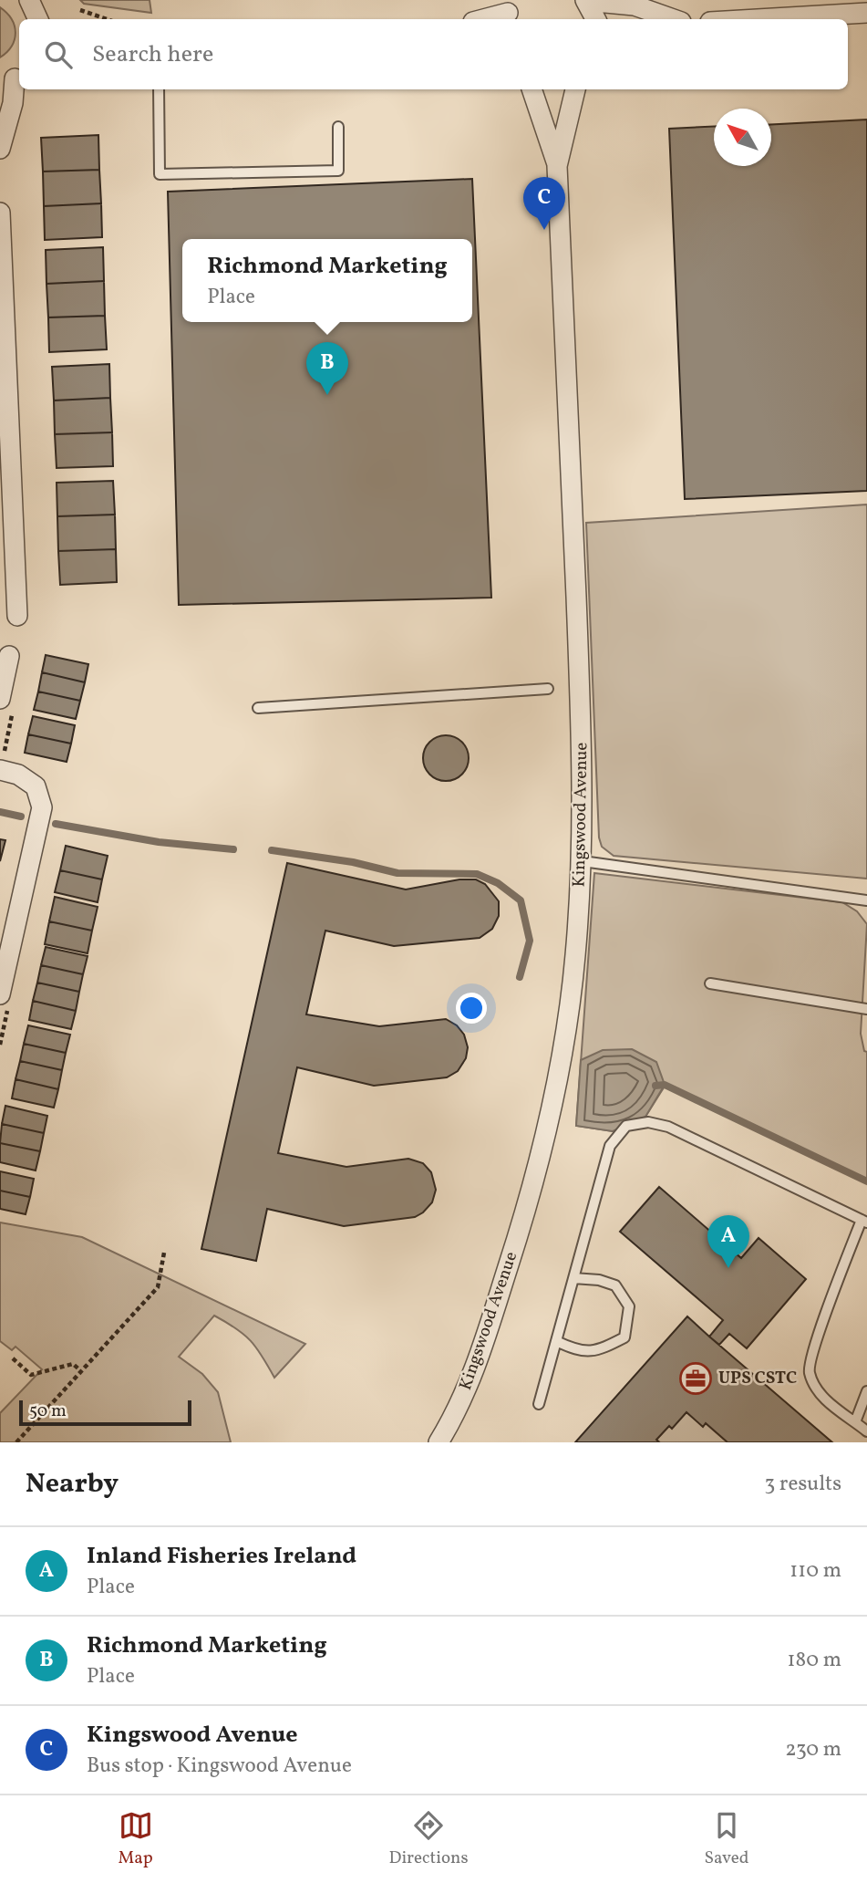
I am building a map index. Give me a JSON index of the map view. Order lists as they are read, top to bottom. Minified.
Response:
{"streets":{"street":["Kingswood Avenue"]},"places":{"office":["UPS CSTC"]},"scale_bar":"50 m","north":"top left","page":{"search":"Search here","pins":["C","B","A"],"popup":["Richmond Marketing","Place"],"scale":"50 m","heading":["Nearby","3 results"],"list":[{"mark":"A","name":"Inland Fisheries Ireland","note":"Place","value":"110 m"},{"mark":"B","name":"Richmond Marketing","note":"Place","value":"180 m"},{"mark":"C","name":"Kingswood Avenue","note":"Bus stop · Kingswood Avenue","value":"230 m"}],"nav":["Map","Directions","Saved"]}}
